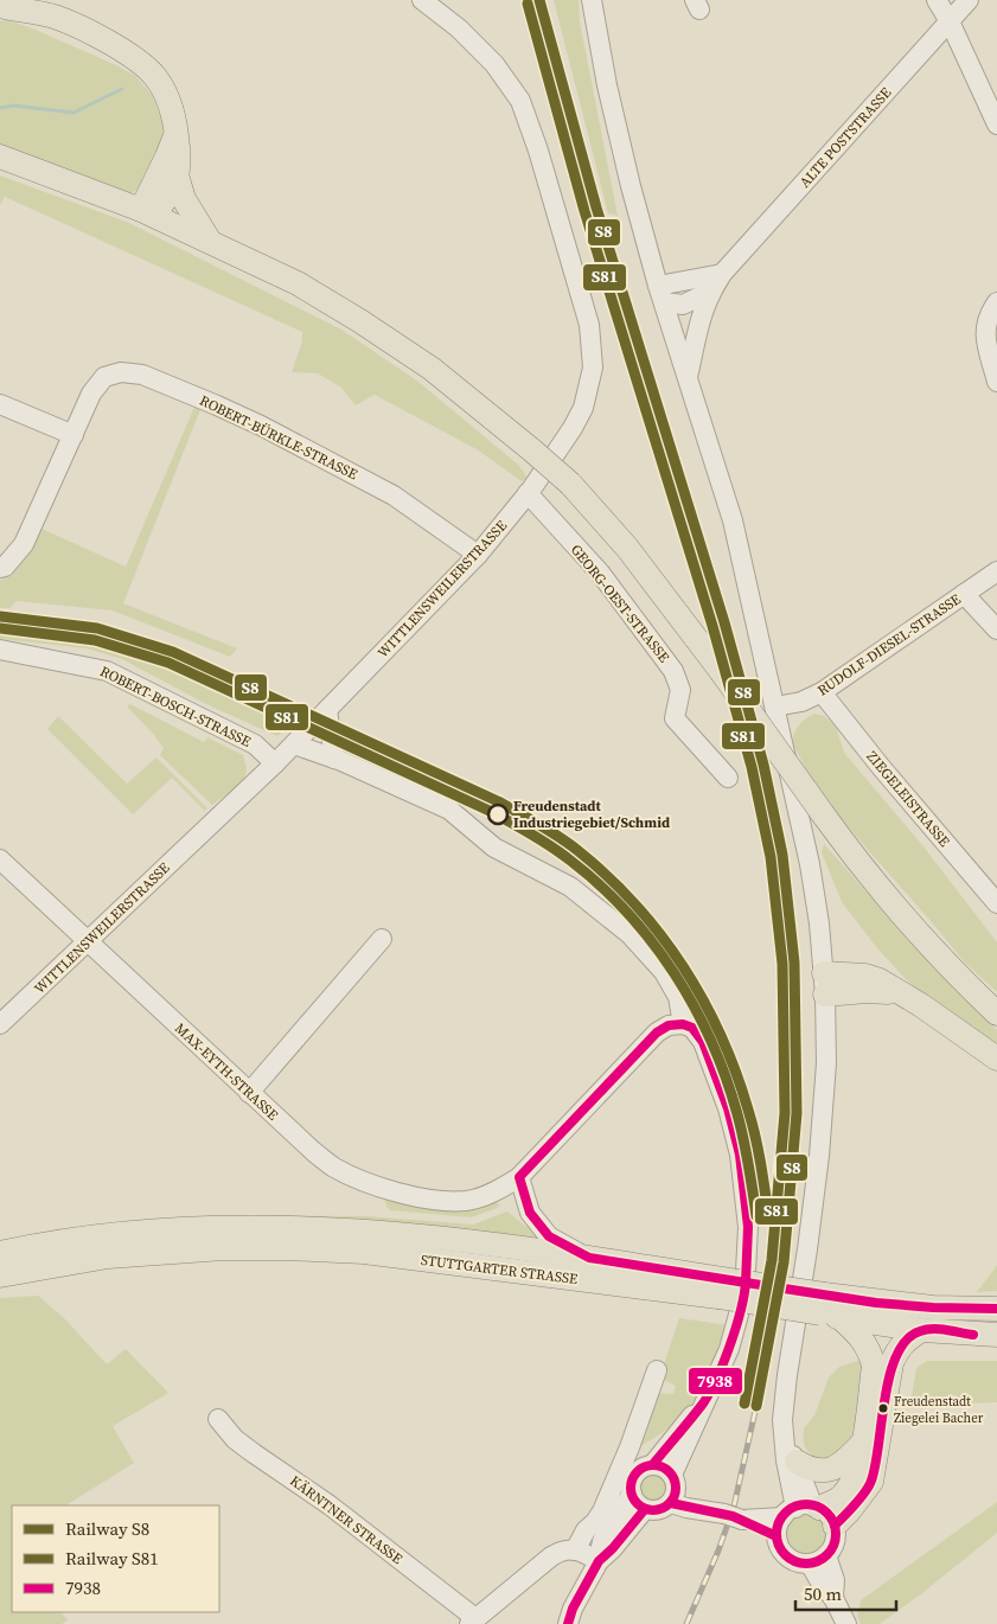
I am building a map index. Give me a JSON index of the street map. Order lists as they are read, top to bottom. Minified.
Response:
{"streets":{"main road":["STUTTGARTER STRASSE"],"street":["ALTE POSTSTRASSE","ROBERT-BÜRKLE-STRASSE","WITTLENSWEILERSTRASSE","GEORG-OEST-STRASSE","RUDOLF-DIESEL-STRASSE","ROBERT-BOSCH-STRASSE","ZIEGELEISTRASSE","MAX-EYTH-STRASSE","KÄRNTNER STRASSE"]},"crossings":[["ROBERT-BÜRKLE-STRASSE","WITTLENSWEILERSTRASSE"],["WITTLENSWEILERSTRASSE","GEORG-OEST-STRASSE"],["WITTLENSWEILERSTRASSE","ROBERT-BOSCH-STRASSE"],["WITTLENSWEILERSTRASSE","MAX-EYTH-STRASSE"],["RUDOLF-DIESEL-STRASSE","ZIEGELEISTRASSE"]],"places":["Freudenstadt Industriegebiet/Schmid","Freudenstadt Ziegelei Bacher"],"lines":["rail line S8","rail line S81","transit line 7938"],"legend":["Railway S8","Railway S81","7938"],"scale_bar":"50 m"}
